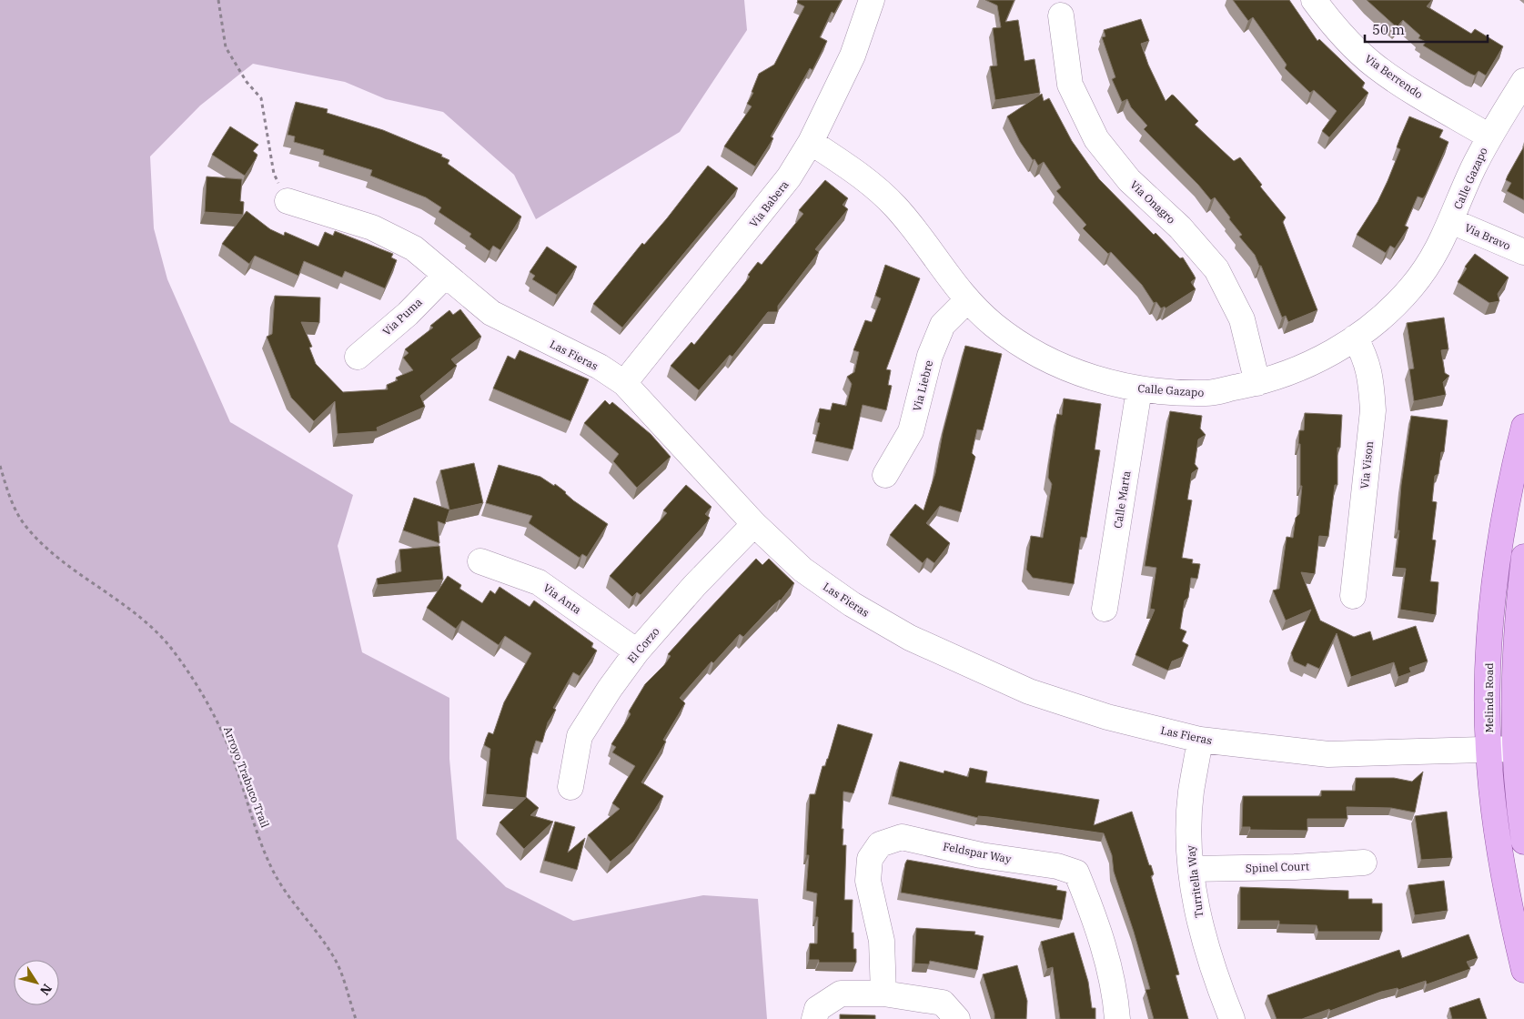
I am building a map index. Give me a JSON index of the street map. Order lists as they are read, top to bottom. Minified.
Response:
{"streets":{"main road":["Melinda Road"],"street":["Via Berrendo","Calle Gazapo","Via Onagro","Via Babera","Via Bravo","Via Puma","Las Fieras","Via Liebre","Via Vison","Calle Marta","Via Anta","El Corzo","Feldspar Way","Spinel Court","Turritella Way"],"path":["Arroyo Trabuco Trail"]},"crossings":[["Via Berrendo","Calle Gazapo"],["Calle Gazapo","Via Onagro"],["Calle Gazapo","Via Babera"],["Calle Gazapo","Via Bravo"],["Calle Gazapo","Via Liebre"],["Calle Gazapo","Via Vison"],["Calle Gazapo","Calle Marta"],["Via Babera","Las Fieras"],["Via Puma","Las Fieras"],["Las Fieras","El Corzo"],["Las Fieras","Melinda Road"],["Las Fieras","Turritella Way"],["Via Anta","El Corzo"],["Spinel Court","Turritella Way"]],"scale_bar":"50 m","north":"bottom right"}
